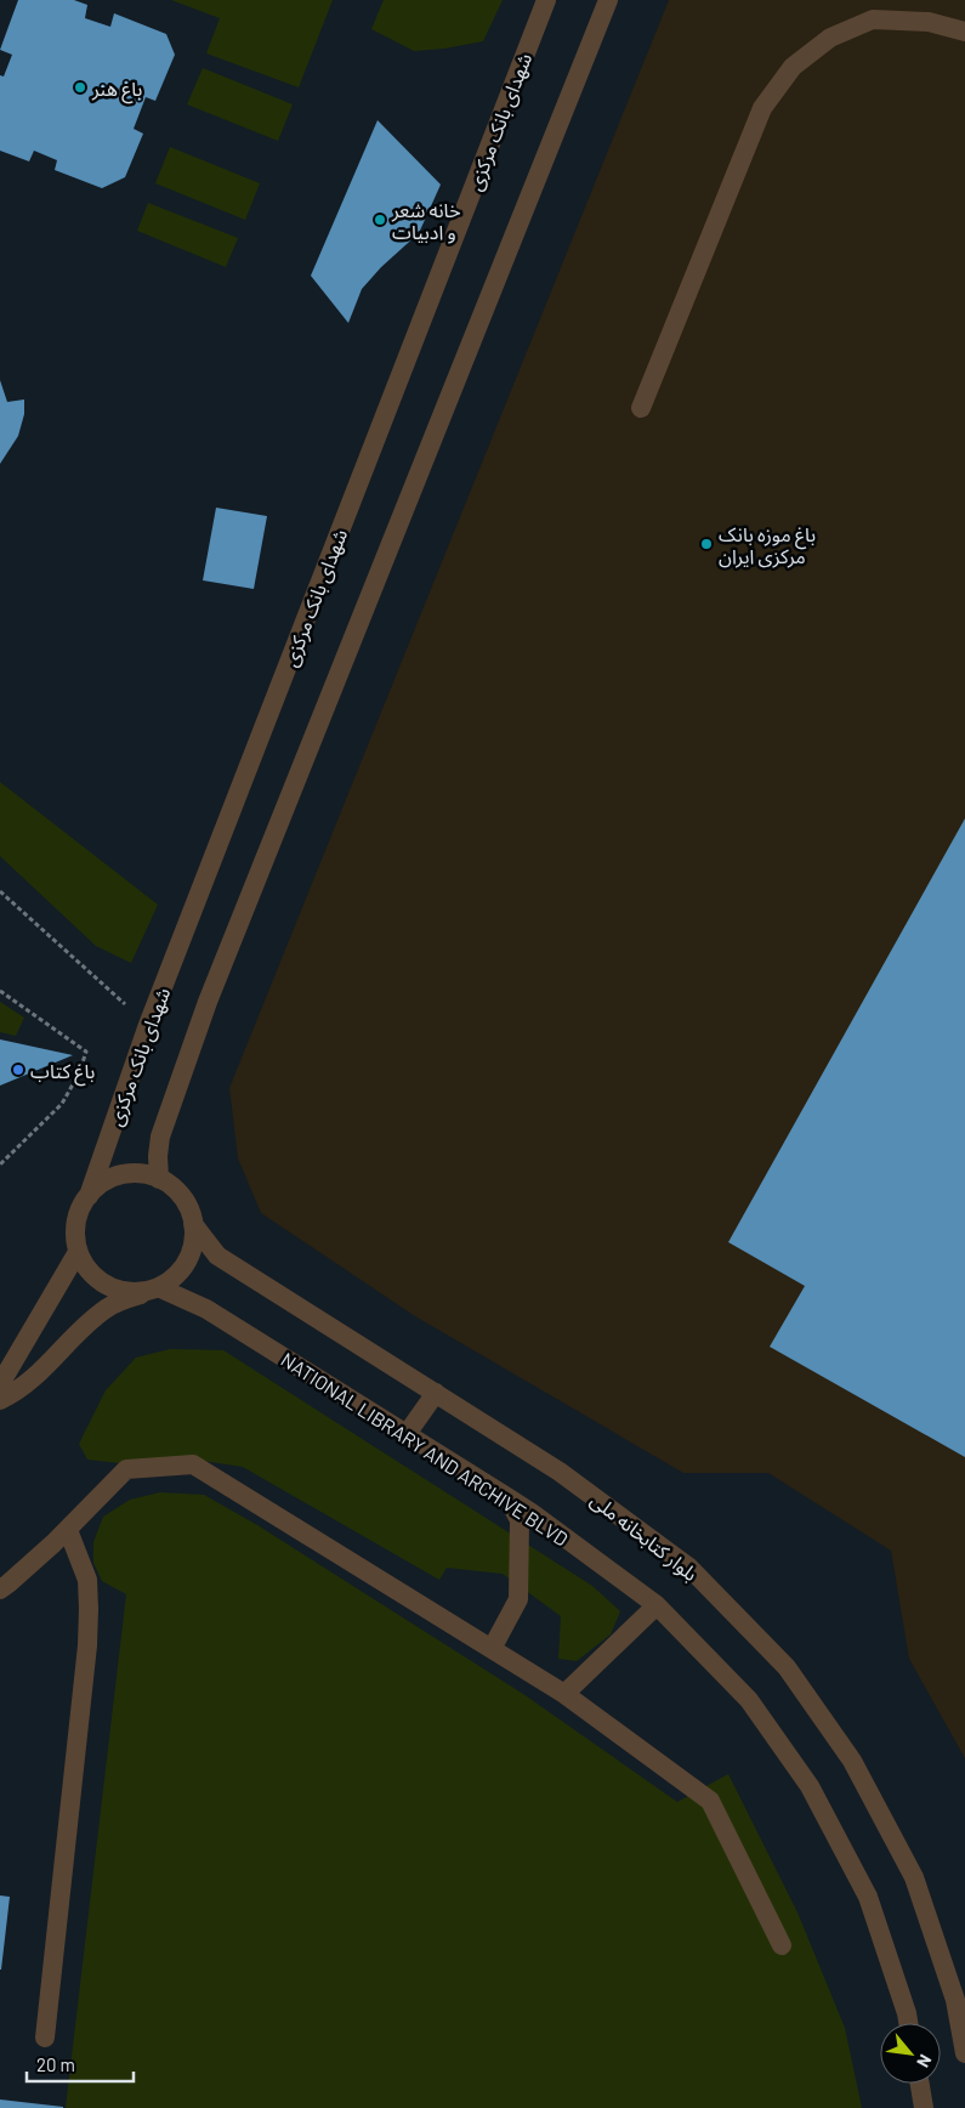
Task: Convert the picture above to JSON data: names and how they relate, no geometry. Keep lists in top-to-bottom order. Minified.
{"streets":{"lane":["شهدای بانک مرکزی","NATIONAL LIBRARY AND ARCHIVE BLVD","بلوار کتابخانه ملی"]},"crossings":[["شهدای بانک مرکزی","NATIONAL LIBRARY AND ARCHIVE BLVD"],["شهدای بانک مرکزی","بلوار کتابخانه ملی"],["NATIONAL LIBRARY AND ARCHIVE BLVD","بلوار کتابخانه ملی"]],"places":["باغ هنر","خانه شعر و ادبیات","باغ موزه بانک مرکزی ایران","باغ کتاب"],"scale_bar":"20 m","north":"bottom right"}
